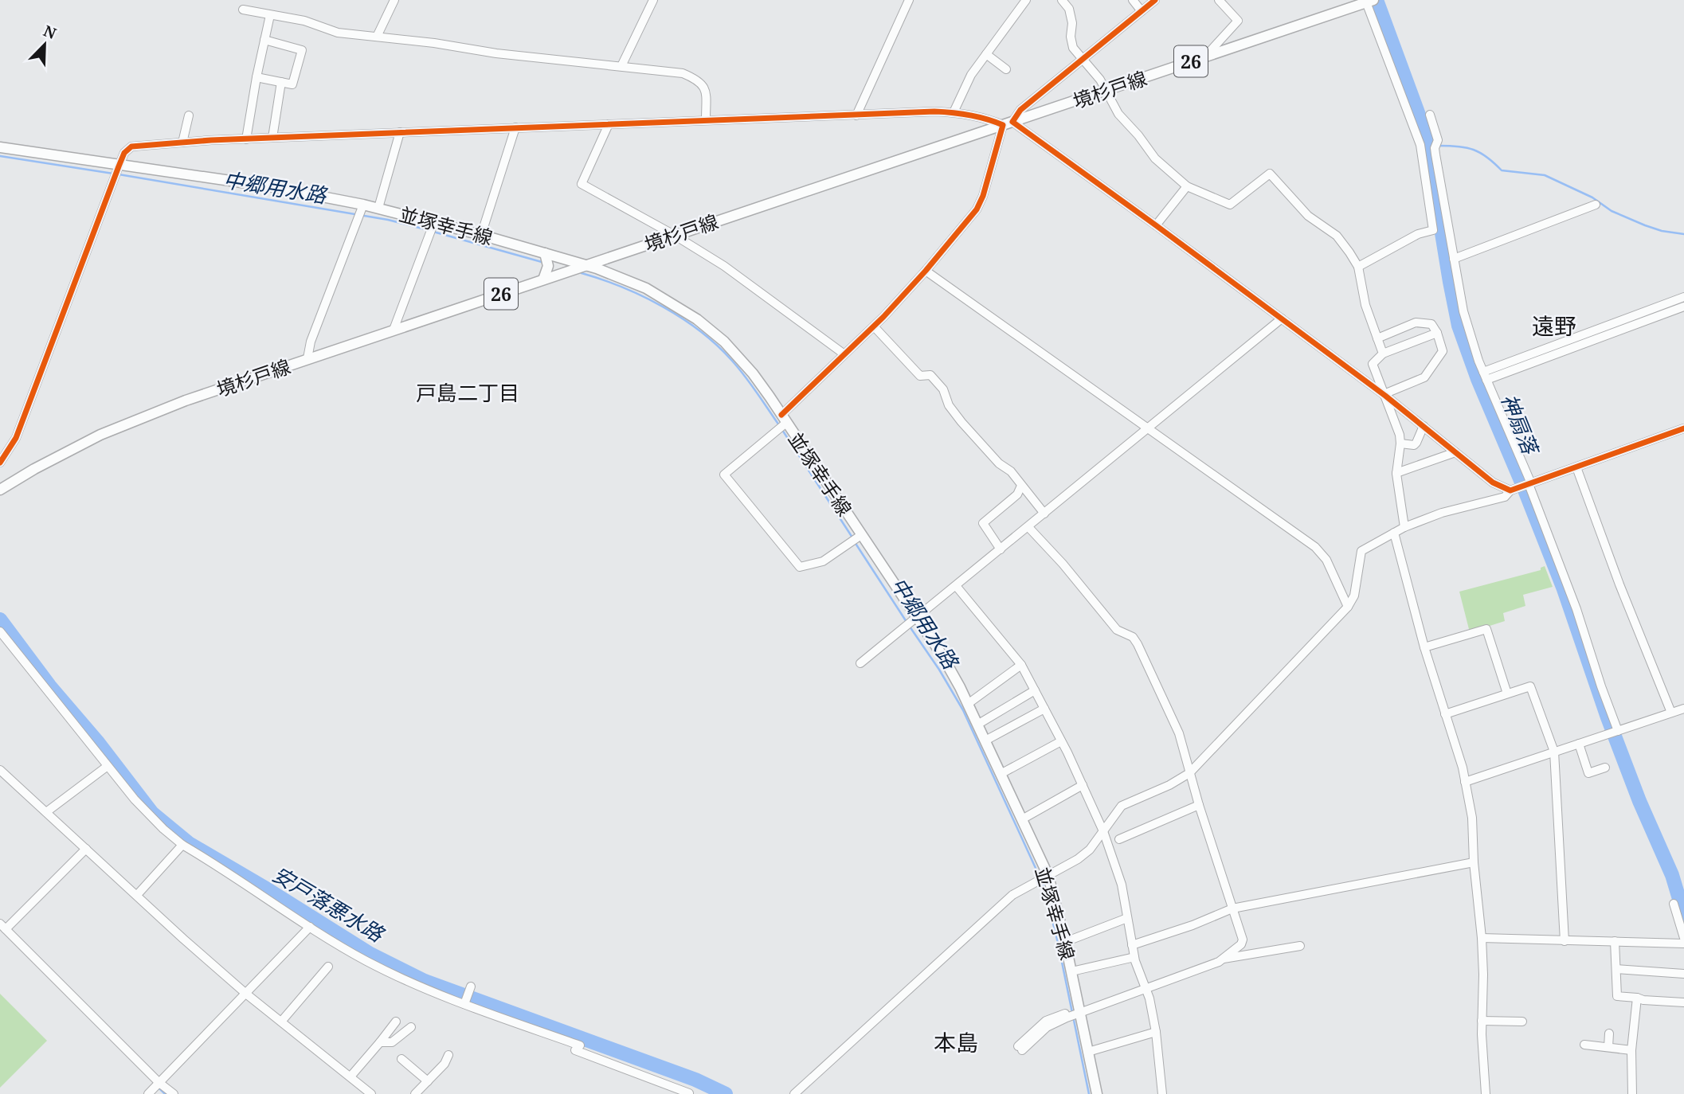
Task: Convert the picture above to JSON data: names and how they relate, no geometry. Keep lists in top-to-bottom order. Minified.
{"streets":{"main road":["26","境杉戸線","並塚幸手線"]},"crossings":[["境杉戸線","並塚幸手線"]],"districts":["遠野","戸島二丁目","本島"],"water":["中郷用水路","神扇落","安戸落悪水路"],"north":"top right"}
